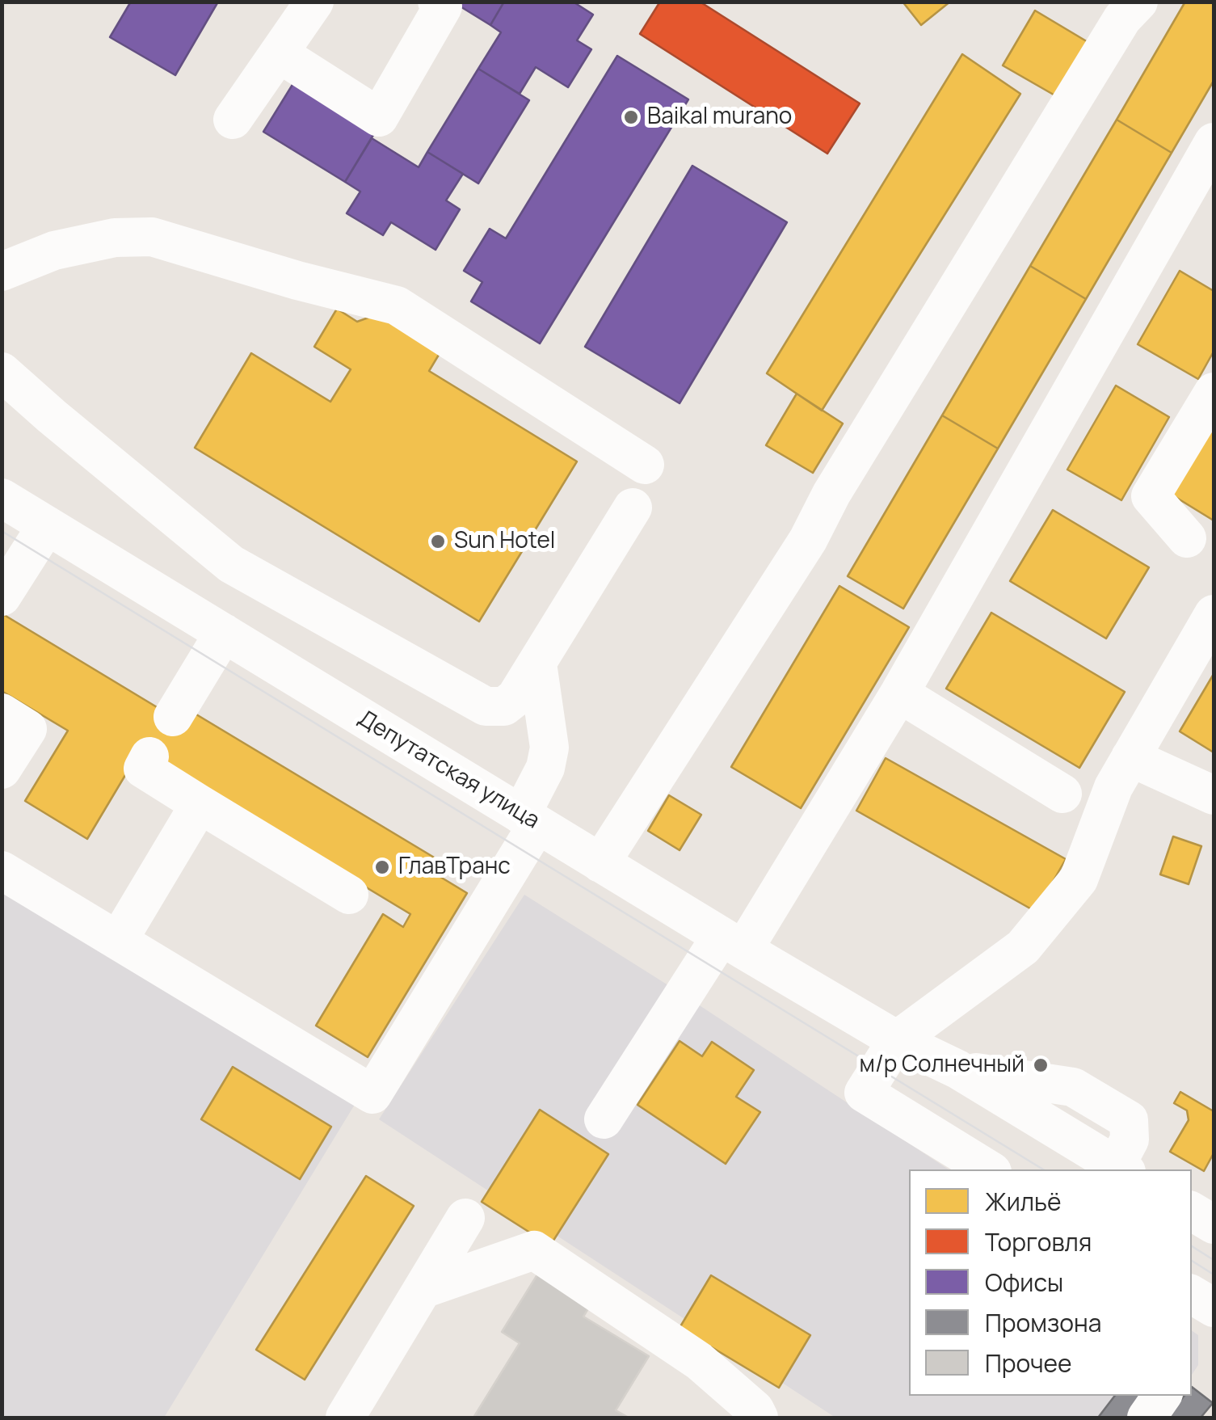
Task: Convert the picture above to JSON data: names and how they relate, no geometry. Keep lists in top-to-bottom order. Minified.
{"streets":{"street":["Депутатская улица"]},"places":["Baikal murano","Sun Hotel","ГлавТранс","м/р Солнечный"],"legend":["Жильё","Торговля","Офисы","Промзона","Прочее"]}
